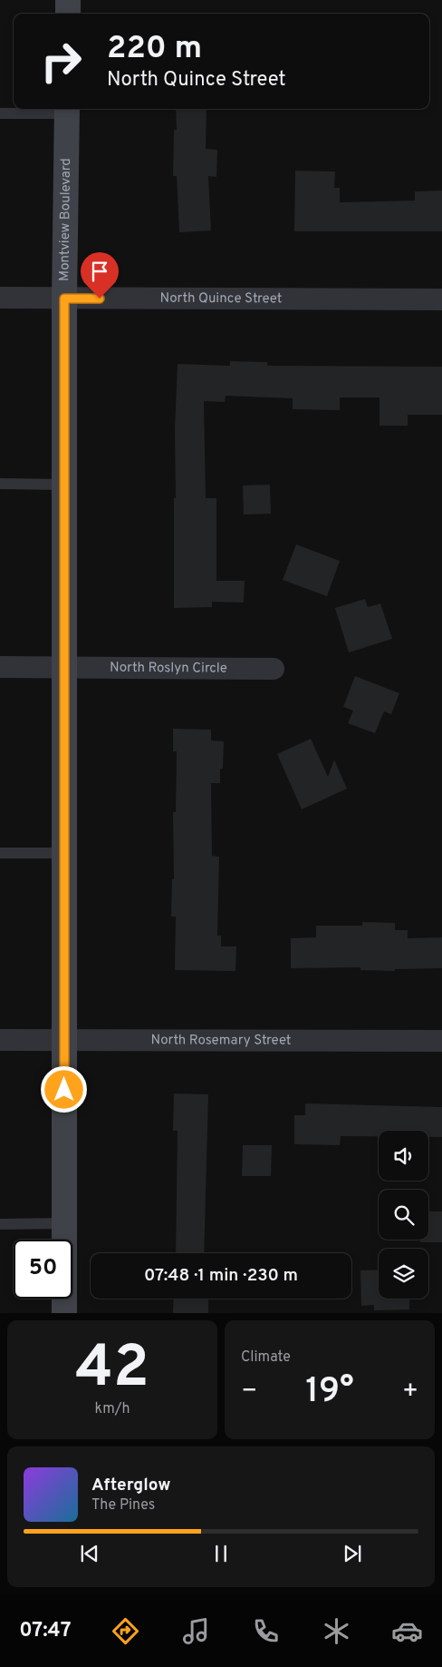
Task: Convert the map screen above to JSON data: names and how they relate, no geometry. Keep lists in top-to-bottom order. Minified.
{"streets":{"main road":["Montview Boulevard"],"street":["North Quince Street","North Roslyn Circle","North Rosemary Street"]},"crossings":[["Montview Boulevard","North Quince Street"],["Montview Boulevard","North Roslyn Circle"],["Montview Boulevard","North Rosemary Street"]],"page":{"turn":["220 m","North Quince Street"],"limit":"50","trip":"07:48 · 1 min · 230 m","tile":[["42","km/h"],"Climate"],"heat":["−","19°","+"],"song":["Afterglow","The Pines"],"tabs":"07:47"}}
